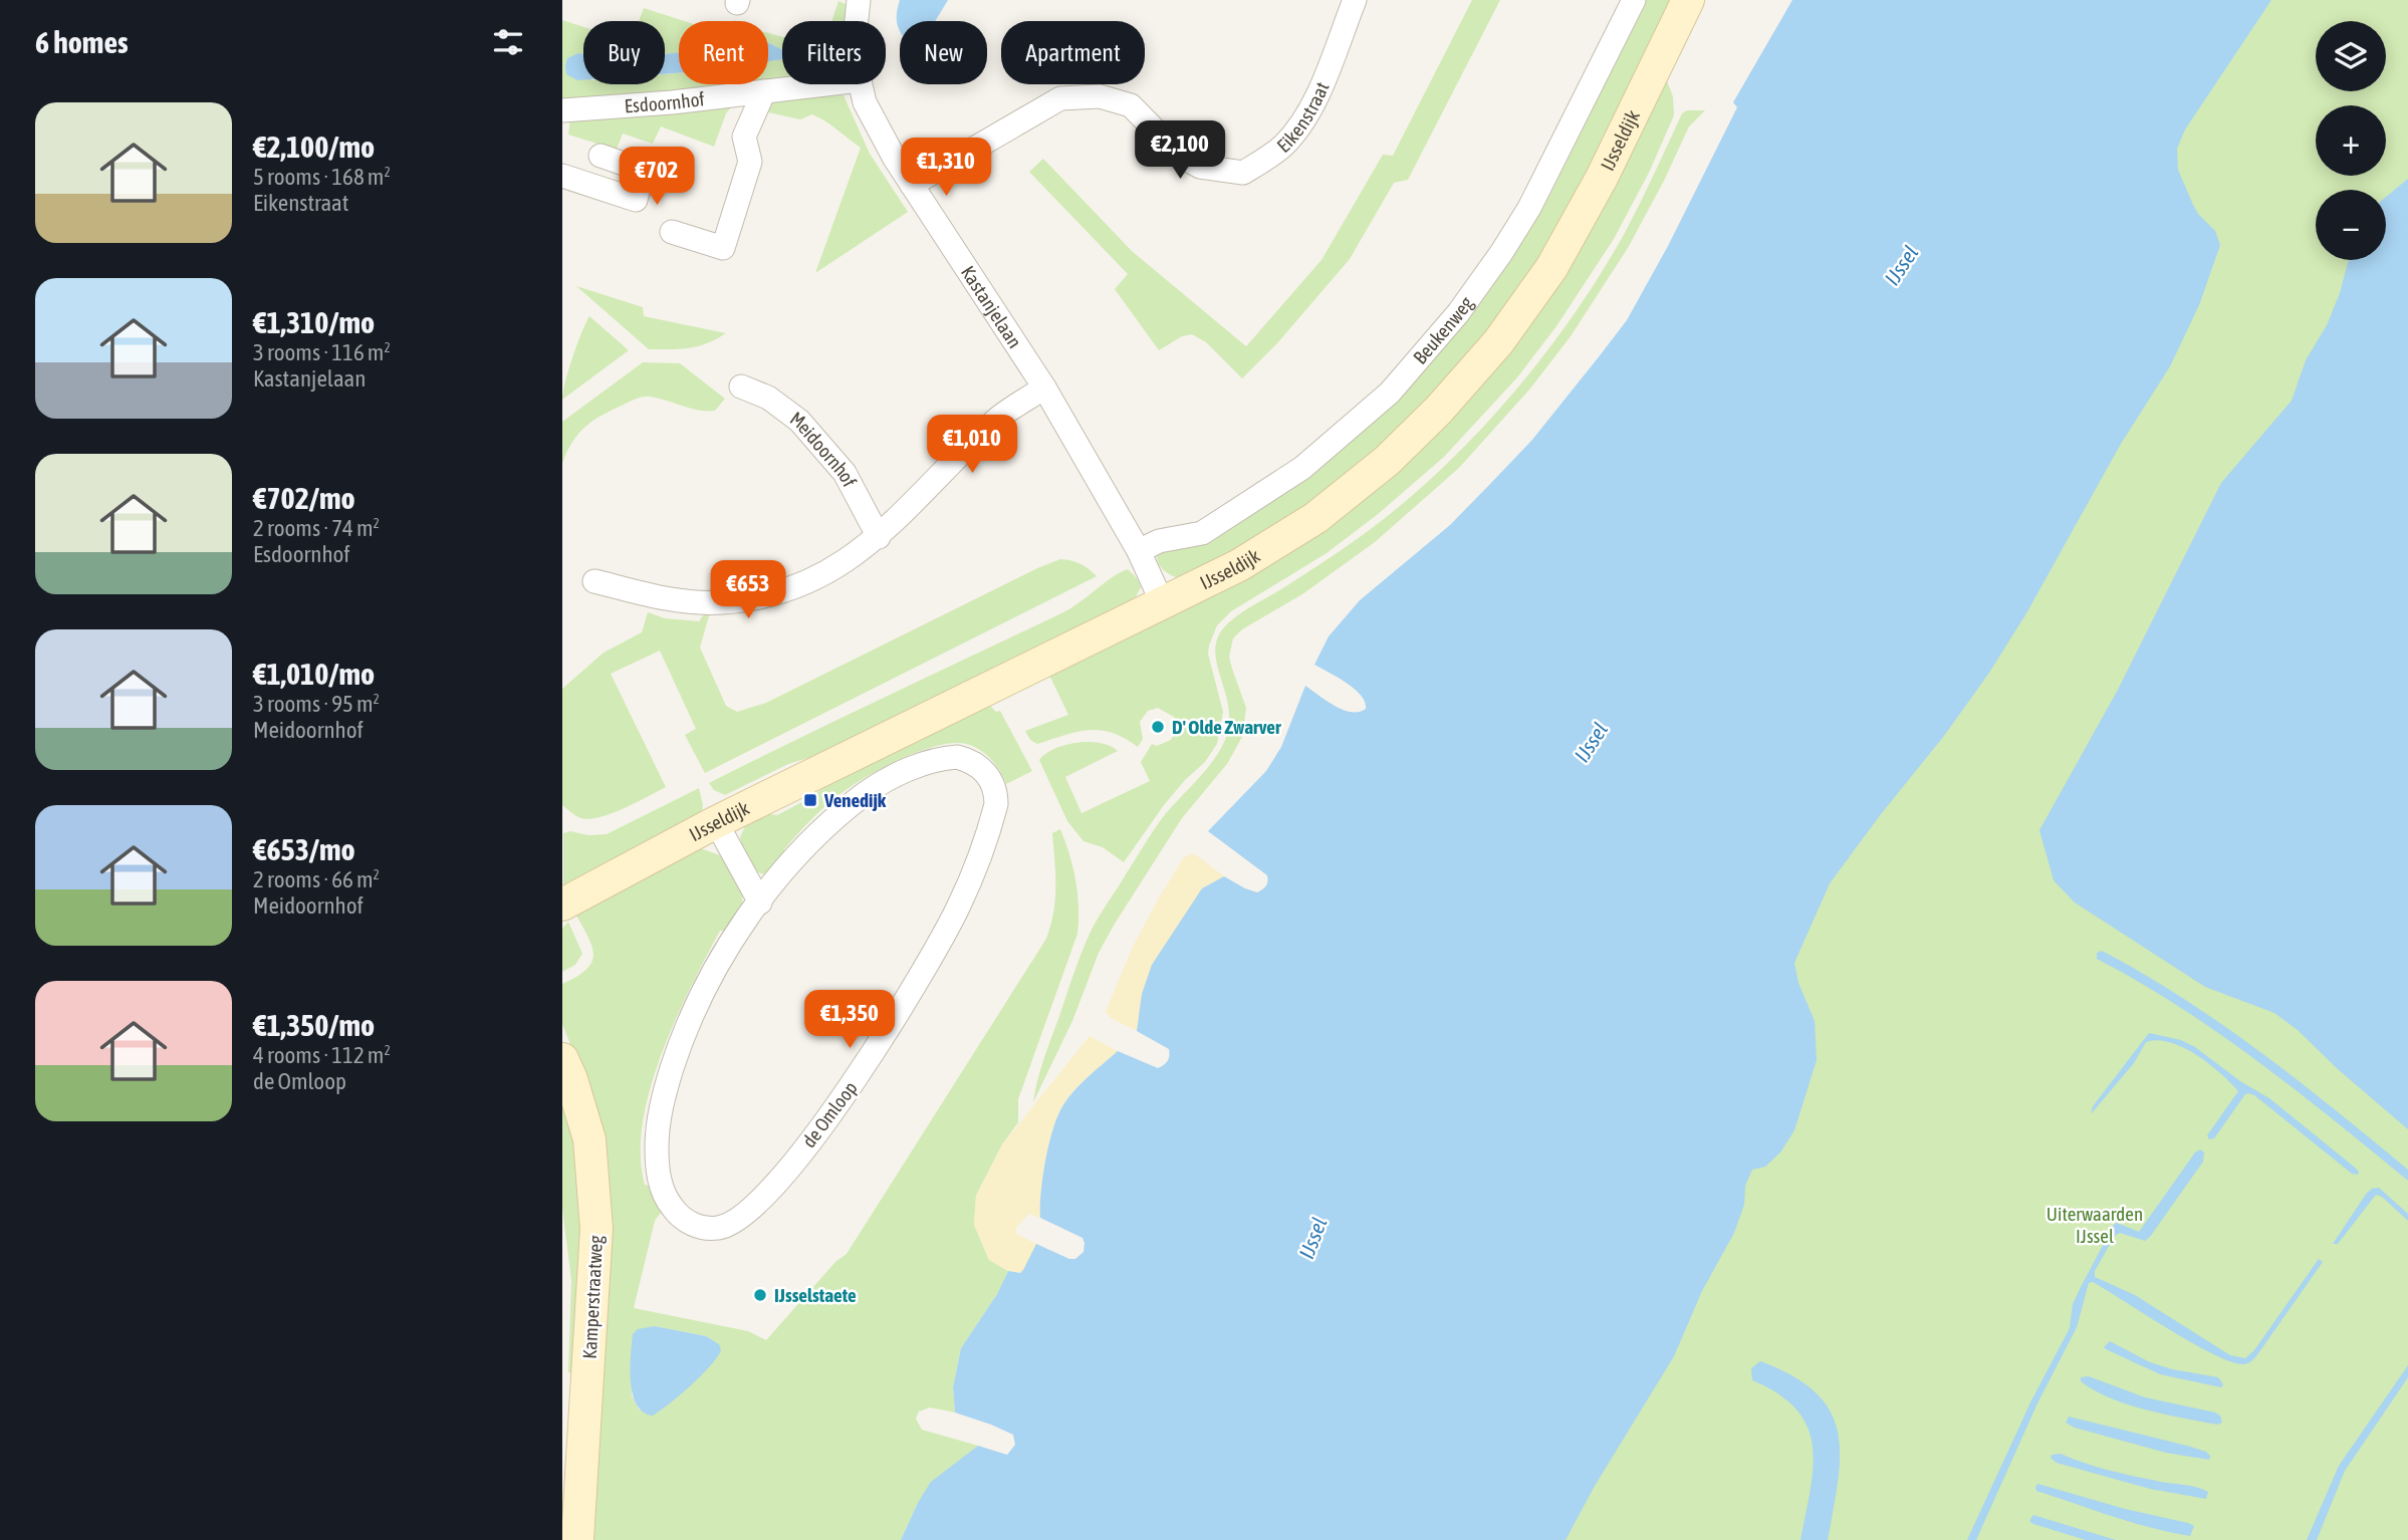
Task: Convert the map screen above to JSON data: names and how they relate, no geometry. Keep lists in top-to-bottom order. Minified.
{"streets":{"street":["Esdoornhof","Eikenstraat","IJsseldijk","Kastanjelaan","Beukenweg","Meidoornhof","de Omloop","Kamperstraatweg"]},"crossings":[["Eikenstraat","Kastanjelaan"],["IJsseldijk","Kastanjelaan"],["Kastanjelaan","Beukenweg"]],"water":["IJssel"],"parks":["Uiterwaarden IJssel"],"places":{"other":["D' Olde Zwarver","IJsselstaete"],"transit":["Venedijk"]},"page":{"heading":"6 homes","map_buttons":["+","−"],"chip":["Buy","Rent","Filters","New","Apartment"],"list":[{"name":"€2,100/mo","note":"5 rooms · 168 m² · Eikenstraat"},{"name":"€1,310/mo","note":"3 rooms · 116 m² · Kastanjelaan"},{"name":"€702/mo","note":"2 rooms · 74 m² · Esdoornhof"},{"name":"€1,010/mo","note":"3 rooms · 95 m² · Meidoornhof"},{"name":"€653/mo","note":"2 rooms · 66 m² · Meidoornhof"},{"name":"€1,350/mo","note":"4 rooms · 112 m² · de Omloop"}],"price":["€2,100","€1,310","€702","€1,010","€653","€1,350"]}}
